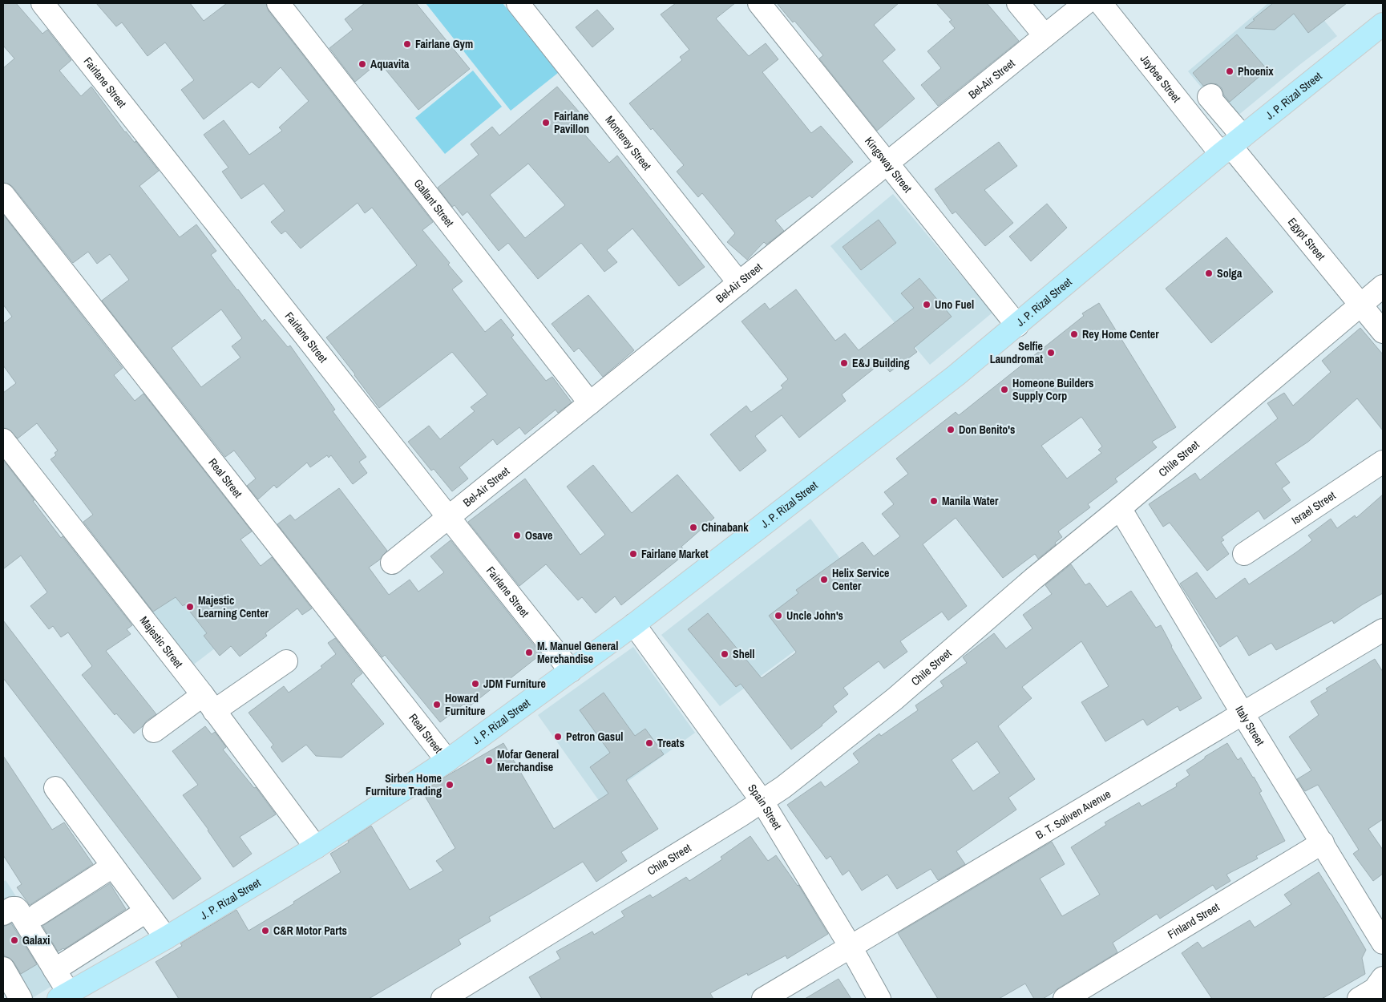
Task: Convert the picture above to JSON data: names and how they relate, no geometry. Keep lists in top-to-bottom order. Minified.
{"streets":{"main road":["J. P. Rizal Street"],"street":["Jaybee Street","Bel-Air Street","Fairlane Street","Monterey Street","Kingsway Street","Gallant Street","Egypt Street","Chile Street","Real Street","Israel Street","Majestic Street","Italy Street","Spain Street","B. T. Soliven Avenue","Finland Street"]},"crossings":[["Jaybee Street","J. P. Rizal Street"],["Jaybee Street","Egypt Street"],["Bel-Air Street","Fairlane Street"],["Bel-Air Street","Monterey Street"],["Bel-Air Street","Kingsway Street"],["Bel-Air Street","Gallant Street"],["Fairlane Street","J. P. Rizal Street"],["J. P. Rizal Street","Kingsway Street"],["J. P. Rizal Street","Egypt Street"],["J. P. Rizal Street","Real Street"],["J. P. Rizal Street","Majestic Street"],["J. P. Rizal Street","Spain Street"],["Egypt Street","Chile Street"],["Chile Street","Italy Street"],["Chile Street","Spain Street"],["Italy Street","B. T. Soliven Avenue"],["Italy Street","Finland Street"],["Spain Street","B. T. Soliven Avenue"]],"places":["Fairlane Gym","Aquavita","Phoenix","Fairlane Pavillon","Solga","Uno Fuel","Rey Home Center","Selfie Laundromat","E&J Building","Homeone Builders Supply Corp","Don Benito's","Manila Water","Chinabank","Osave","Fairlane Market","Helix Service Center","Majestic Learning Center","Uncle John's","M. Manuel General Merchandise","Shell","JDM Furniture","Howard Furniture","Petron Gasul","Treats","Mofar General Merchandise","Sirben Home Furniture Trading","C&R Motor Parts","Galaxi"]}
